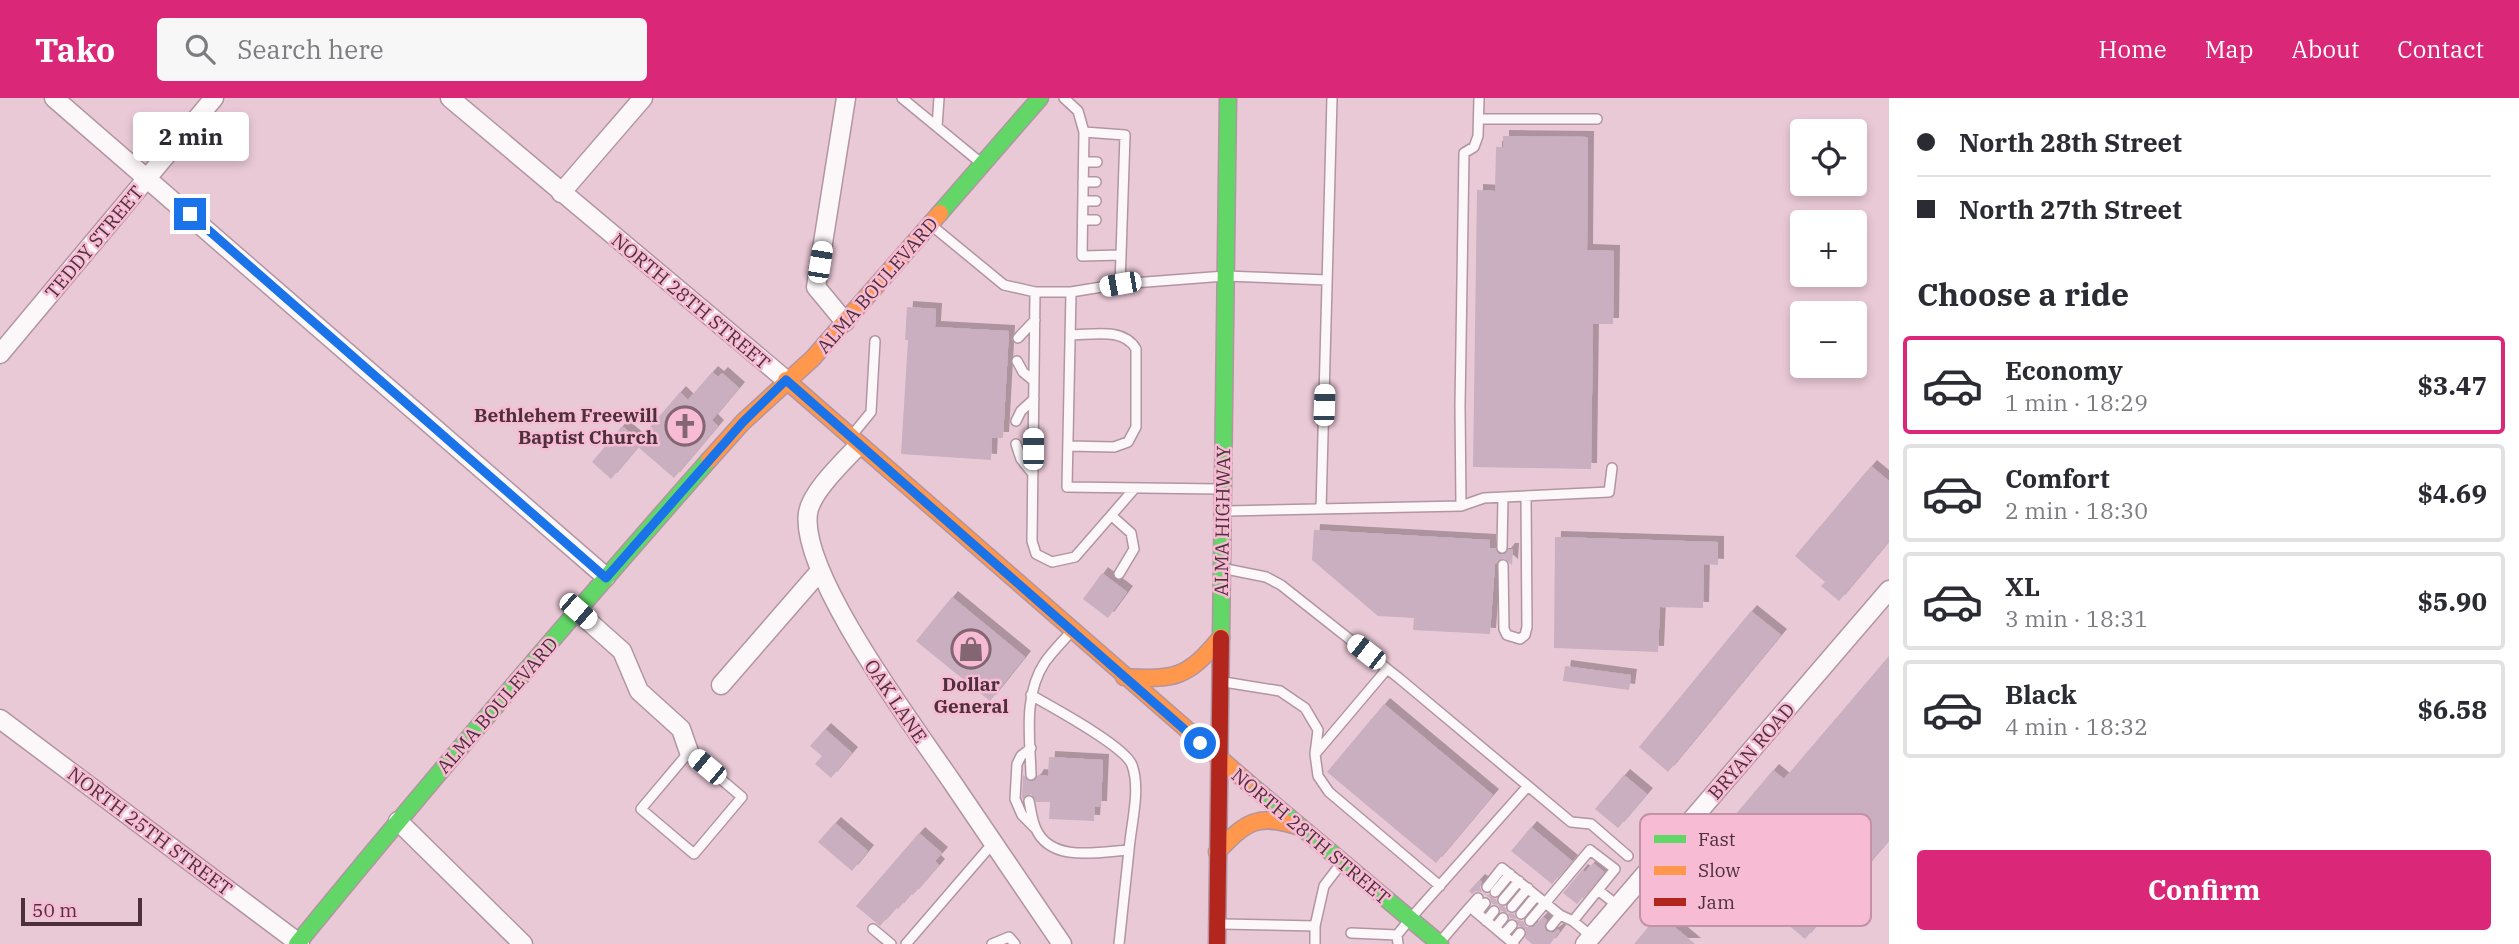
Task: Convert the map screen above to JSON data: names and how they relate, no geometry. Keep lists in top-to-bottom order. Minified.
{"streets":{"street":["TEDDY STREET","ALMA BOULEVARD","NORTH 28TH STREET","ALMA HIGHWAY","OAK LANE","BRYAN ROAD","NORTH 25TH STREET"]},"crossings":[["ALMA BOULEVARD","NORTH 28TH STREET"],["ALMA BOULEVARD","NORTH 25TH STREET"],["NORTH 28TH STREET","ALMA HIGHWAY"],["NORTH 28TH STREET","OAK LANE"]],"places":{"church":["Bethlehem Freewill Baptist Church"],"shop":["Dollar General"]},"legend":["Fast","Slow","Jam"],"scale_bar":"50 m","page":{"header":"Tako","search":"Search here","nav":["Home","Map","About","Contact"],"banner":["North 28th Street","North 27th Street"],"bubble":"2 min","map_buttons":["+","−"],"heading":"Choose a ride","list":[{"name":"Economy","note":"1 min · 18:29","value":"$3.47"},{"name":"Comfort","note":"2 min · 18:30","value":"$4.69"},{"name":"XL","note":"3 min · 18:31","value":"$5.90"},{"name":"Black","note":"4 min · 18:32","value":"$6.58"}],"buttons":"Confirm","scale":"50 m"}}
